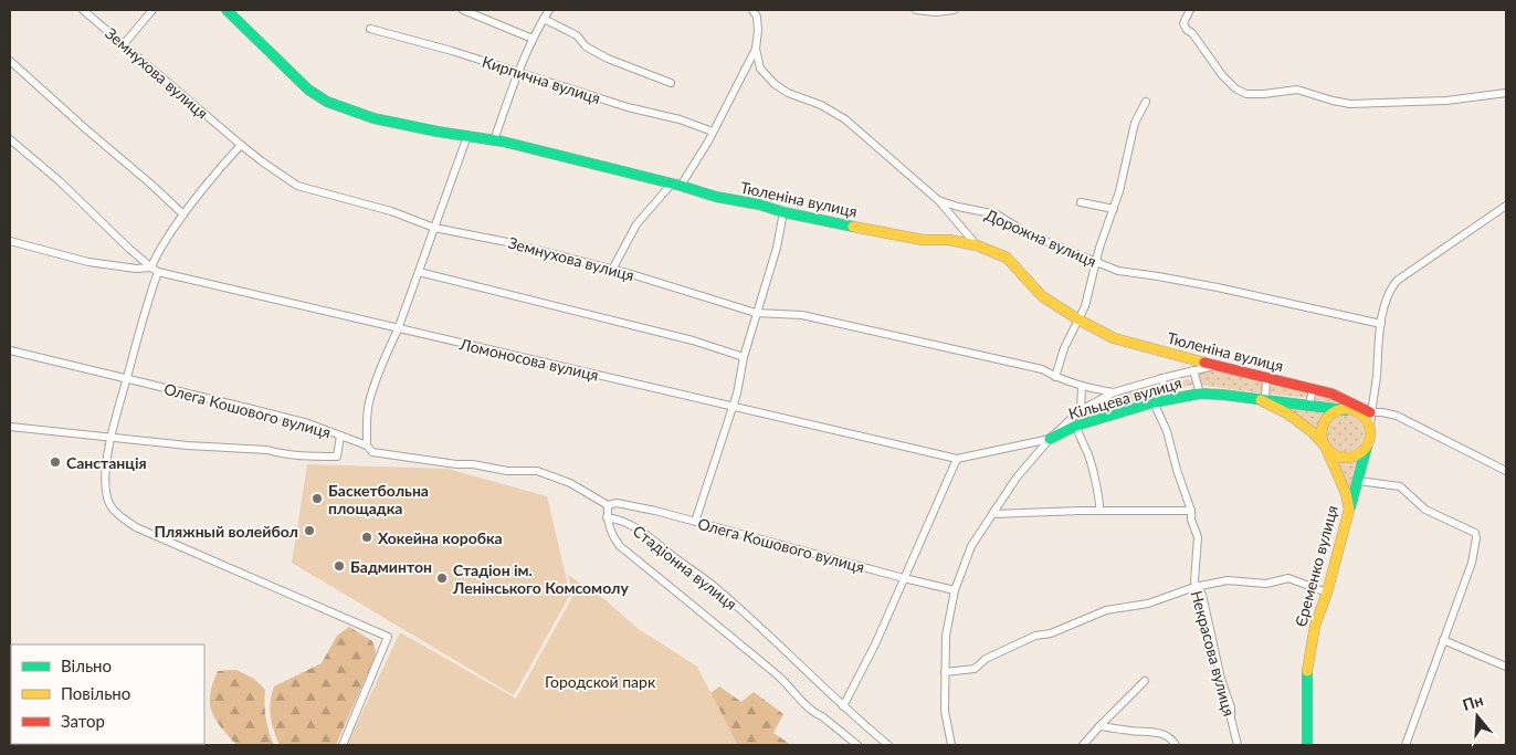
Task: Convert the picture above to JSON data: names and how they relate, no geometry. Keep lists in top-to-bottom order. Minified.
{"streets":{"main road":["Тюленіна вулиця","Кільцева вулиця","Єременко вулиця"],"street":["Земнухова вулиця","Кирпична вулиця","Дорожна вулиця","Ломоносова вулиця","Олега Кошового вулиця","Стадіонна вулиця","Некрасова вулиця"]},"crossings":[["Ломоносова вулиця","Кільцева вулиця"],["Кільцева вулиця","Олега Кошового вулиця"],["Кільцева вулиця","Єременко вулиця"],["Кільцева вулиця","Некрасова вулиця"]],"parks":["Городской парк"],"places":["Санстанція","Баскетбольна площадка","Пляжный волейбол","Хокейна коробка","Бадминтон","Стадіон ім. Ленінського Комсомолу"],"legend":["Вільно","Повільно","Затор"],"north":"top"}
